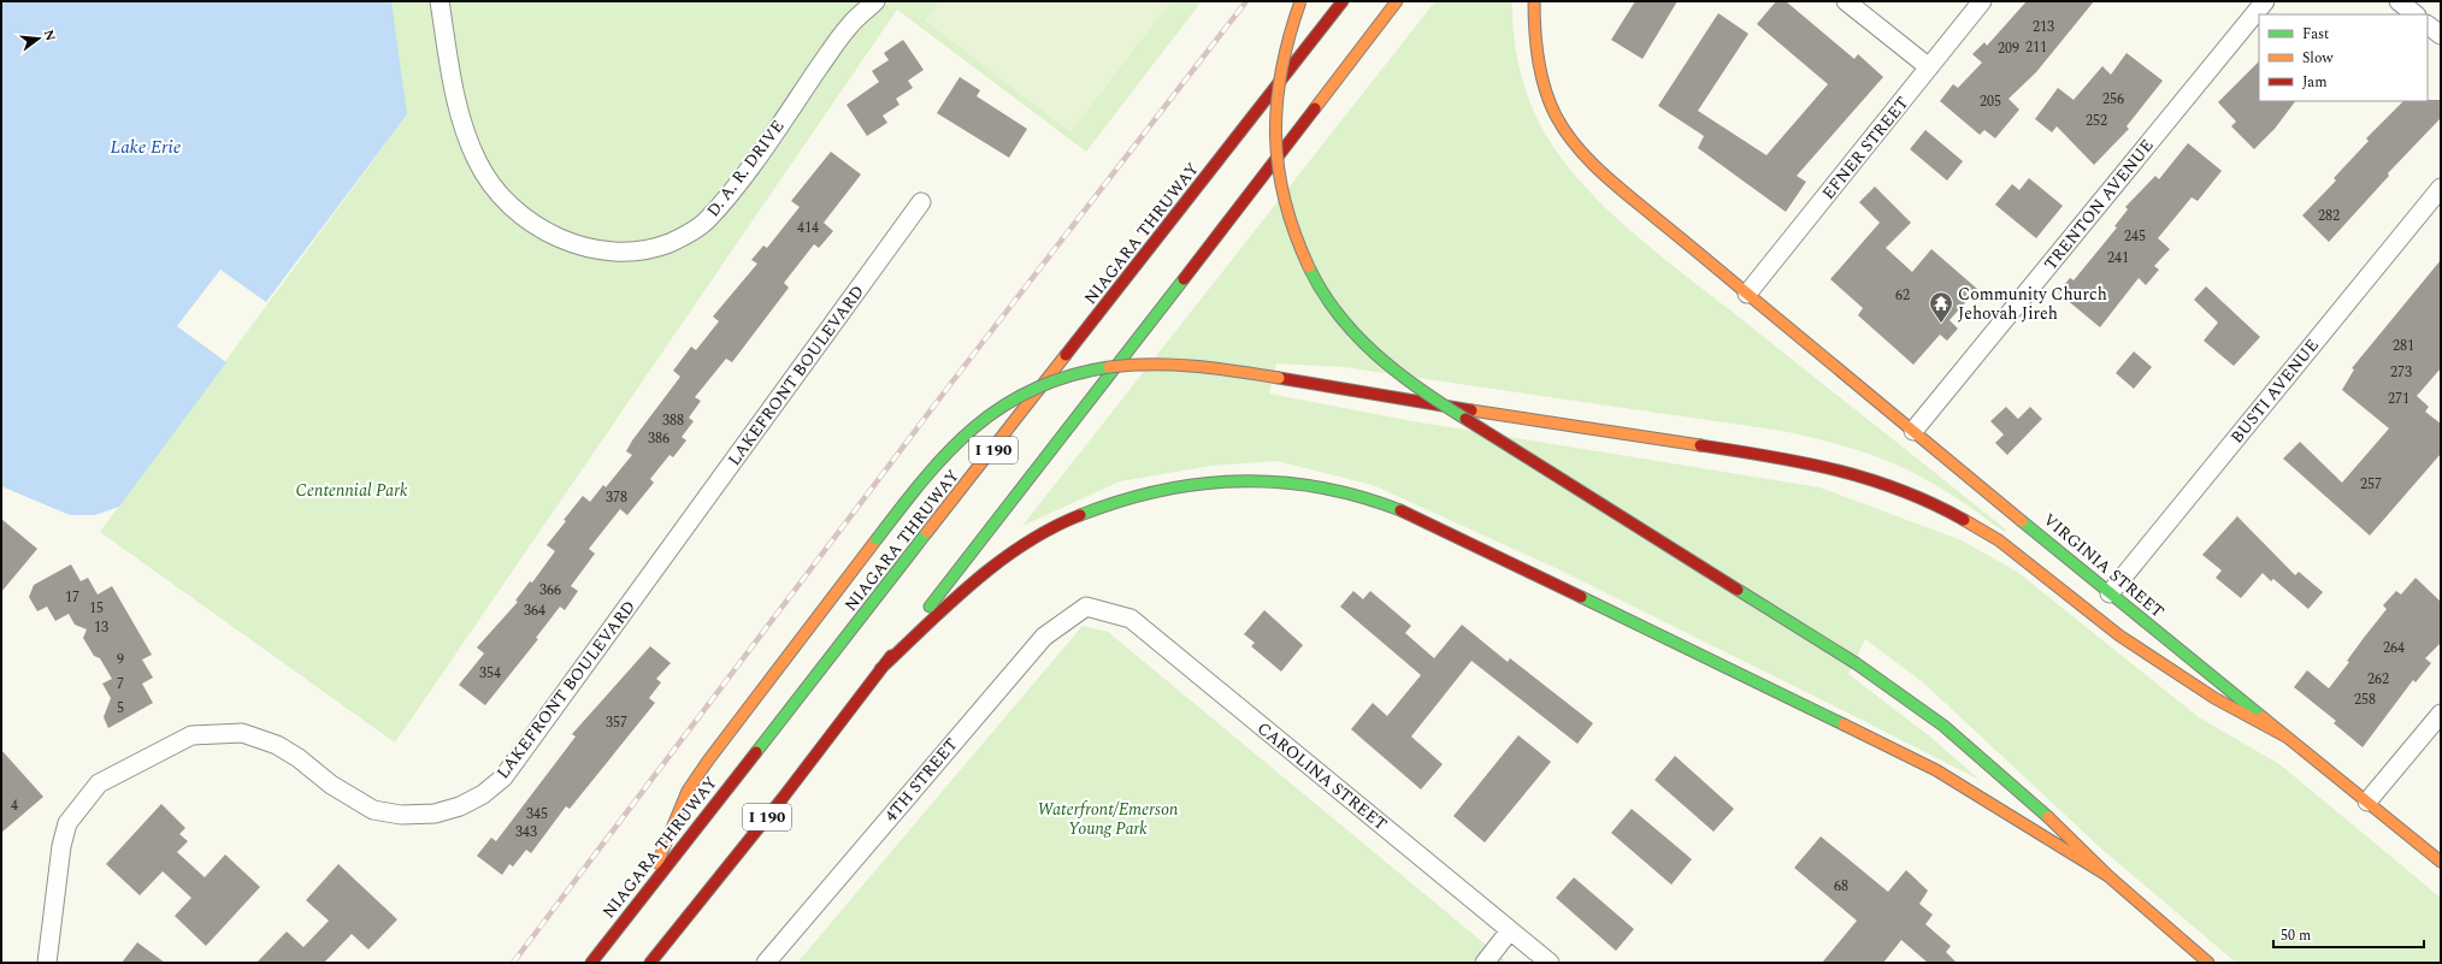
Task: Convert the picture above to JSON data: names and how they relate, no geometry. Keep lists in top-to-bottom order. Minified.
{"streets":{"main road":["NIAGARA THRUWAY","I 190","VIRGINIA STREET"],"street":["EFNER STREET","D. A. R. DRIVE","TRENTON AVENUE","LAKEFRONT BOULEVARD","BUSTI AVENUE","CAROLINA STREET","4TH STREET"]},"crossings":[["EFNER STREET","VIRGINIA STREET"],["TRENTON AVENUE","VIRGINIA STREET"],["BUSTI AVENUE","VIRGINIA STREET"],["CAROLINA STREET","4TH STREET"]],"water":["Lake Erie"],"parks":["Centennial Park","Waterfront/Emerson Young Park"],"places":{"temple":["Community Church Jehovah Jireh"]},"house_numbers":["213","211","209","256","205","252","282","414","245","241","62","281","273","271","388","386","257","378","366","17","15","364","13","264","9","354","262","7","258","5","357","4","345","343","68"],"legend":["Fast","Slow","Jam"],"scale_bar":"50 m","north":"right"}
